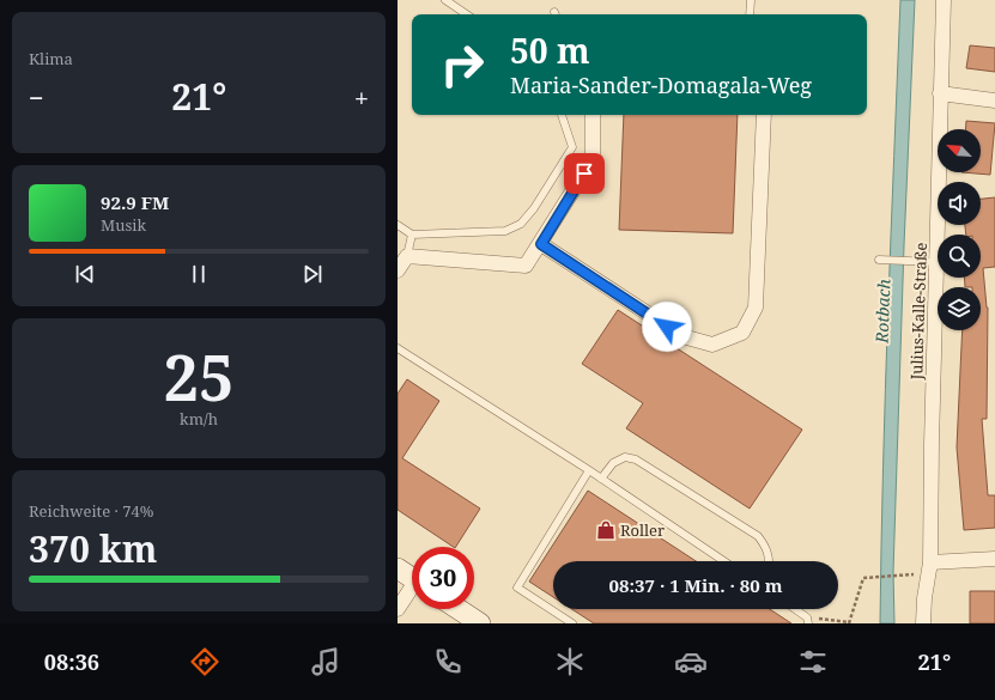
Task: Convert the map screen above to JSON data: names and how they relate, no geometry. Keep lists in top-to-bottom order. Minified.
{"streets":{"street":["Julius-Kalle-Straße"]},"water":["Rotbach"],"places":{"shop":["Roller"]},"north":"top left","page":{"tile":["Klima",["25","km/h"],["Reichweite · 74%","370 km"]],"turn":["50 m","Maria-Sander-Domagala-Weg"],"heat":["−","21°","+"],"song":["92.9 FM","Musik"],"limit":"30","trip":"08:37 · 1 Min. · 80 m","tabs":["08:36","21°"]}}
